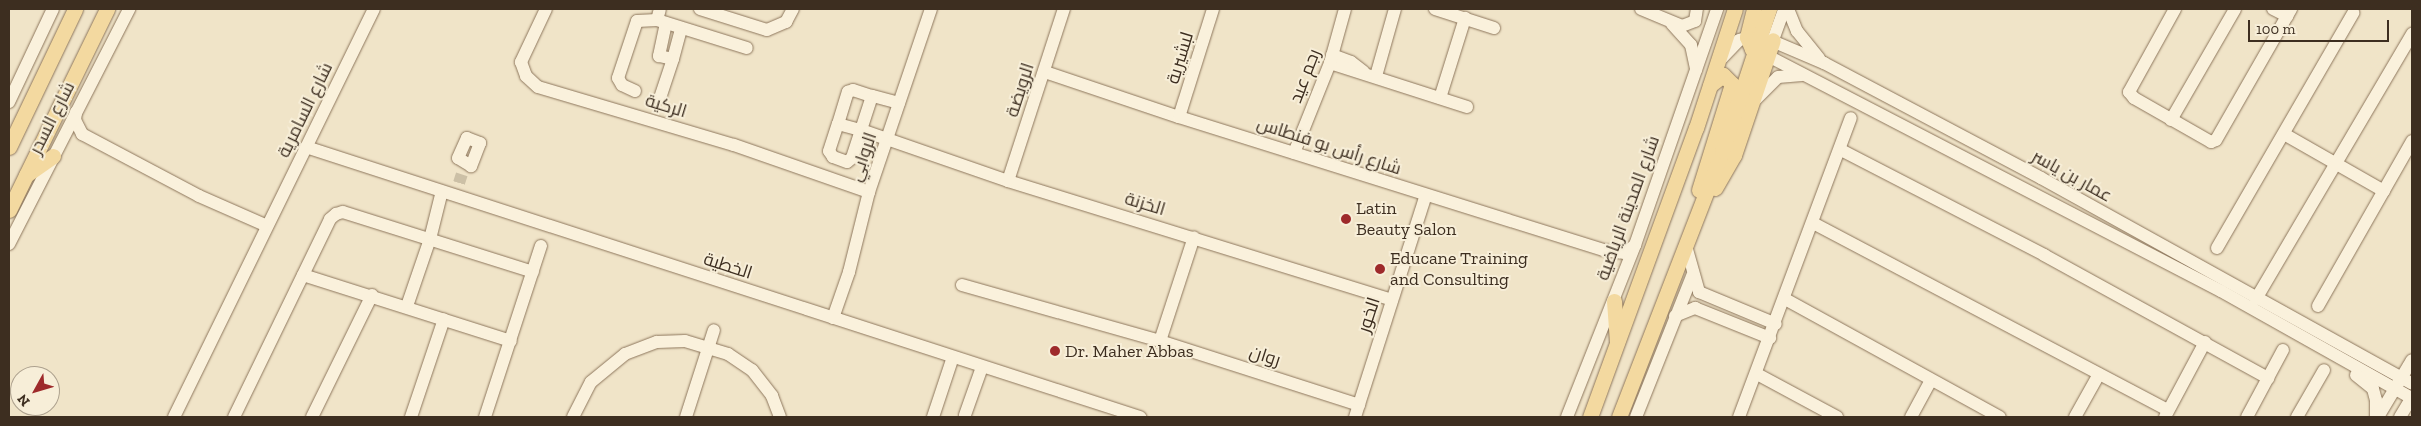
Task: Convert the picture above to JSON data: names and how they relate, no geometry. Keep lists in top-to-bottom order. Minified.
{"streets":{"main road":["شارع السدر","شارع المدينة الرياضية"],"street":["لبشيرية","رجم عيد","الرويضة","الركية","شارع السامرية","شارع رأس بو فنطاس","الروابي","عمار بن ياسر","الخزنة","الخطية","الخور","روان"]},"crossings":[["لبشيرية","شارع رأس بو فنطاس"],["رجم عيد","شارع رأس بو فنطاس"],["الرويضة","شارع رأس بو فنطاس"],["الرويضة","الخزنة"],["الركية","الروابي"],["شارع السامرية","الخطية"],["شارع رأس بو فنطاس","شارع المدينة الرياضية"],["شارع رأس بو فنطاس","الخور"],["الروابي","الخزنة"],["الروابي","الخطية"],["الخزنة","الخور"],["الخور","روان"]],"places":["Latin Beauty Salon","Educane Training and Consulting","Dr. Maher Abbas"],"scale_bar":"100 m","north":"bottom left"}
